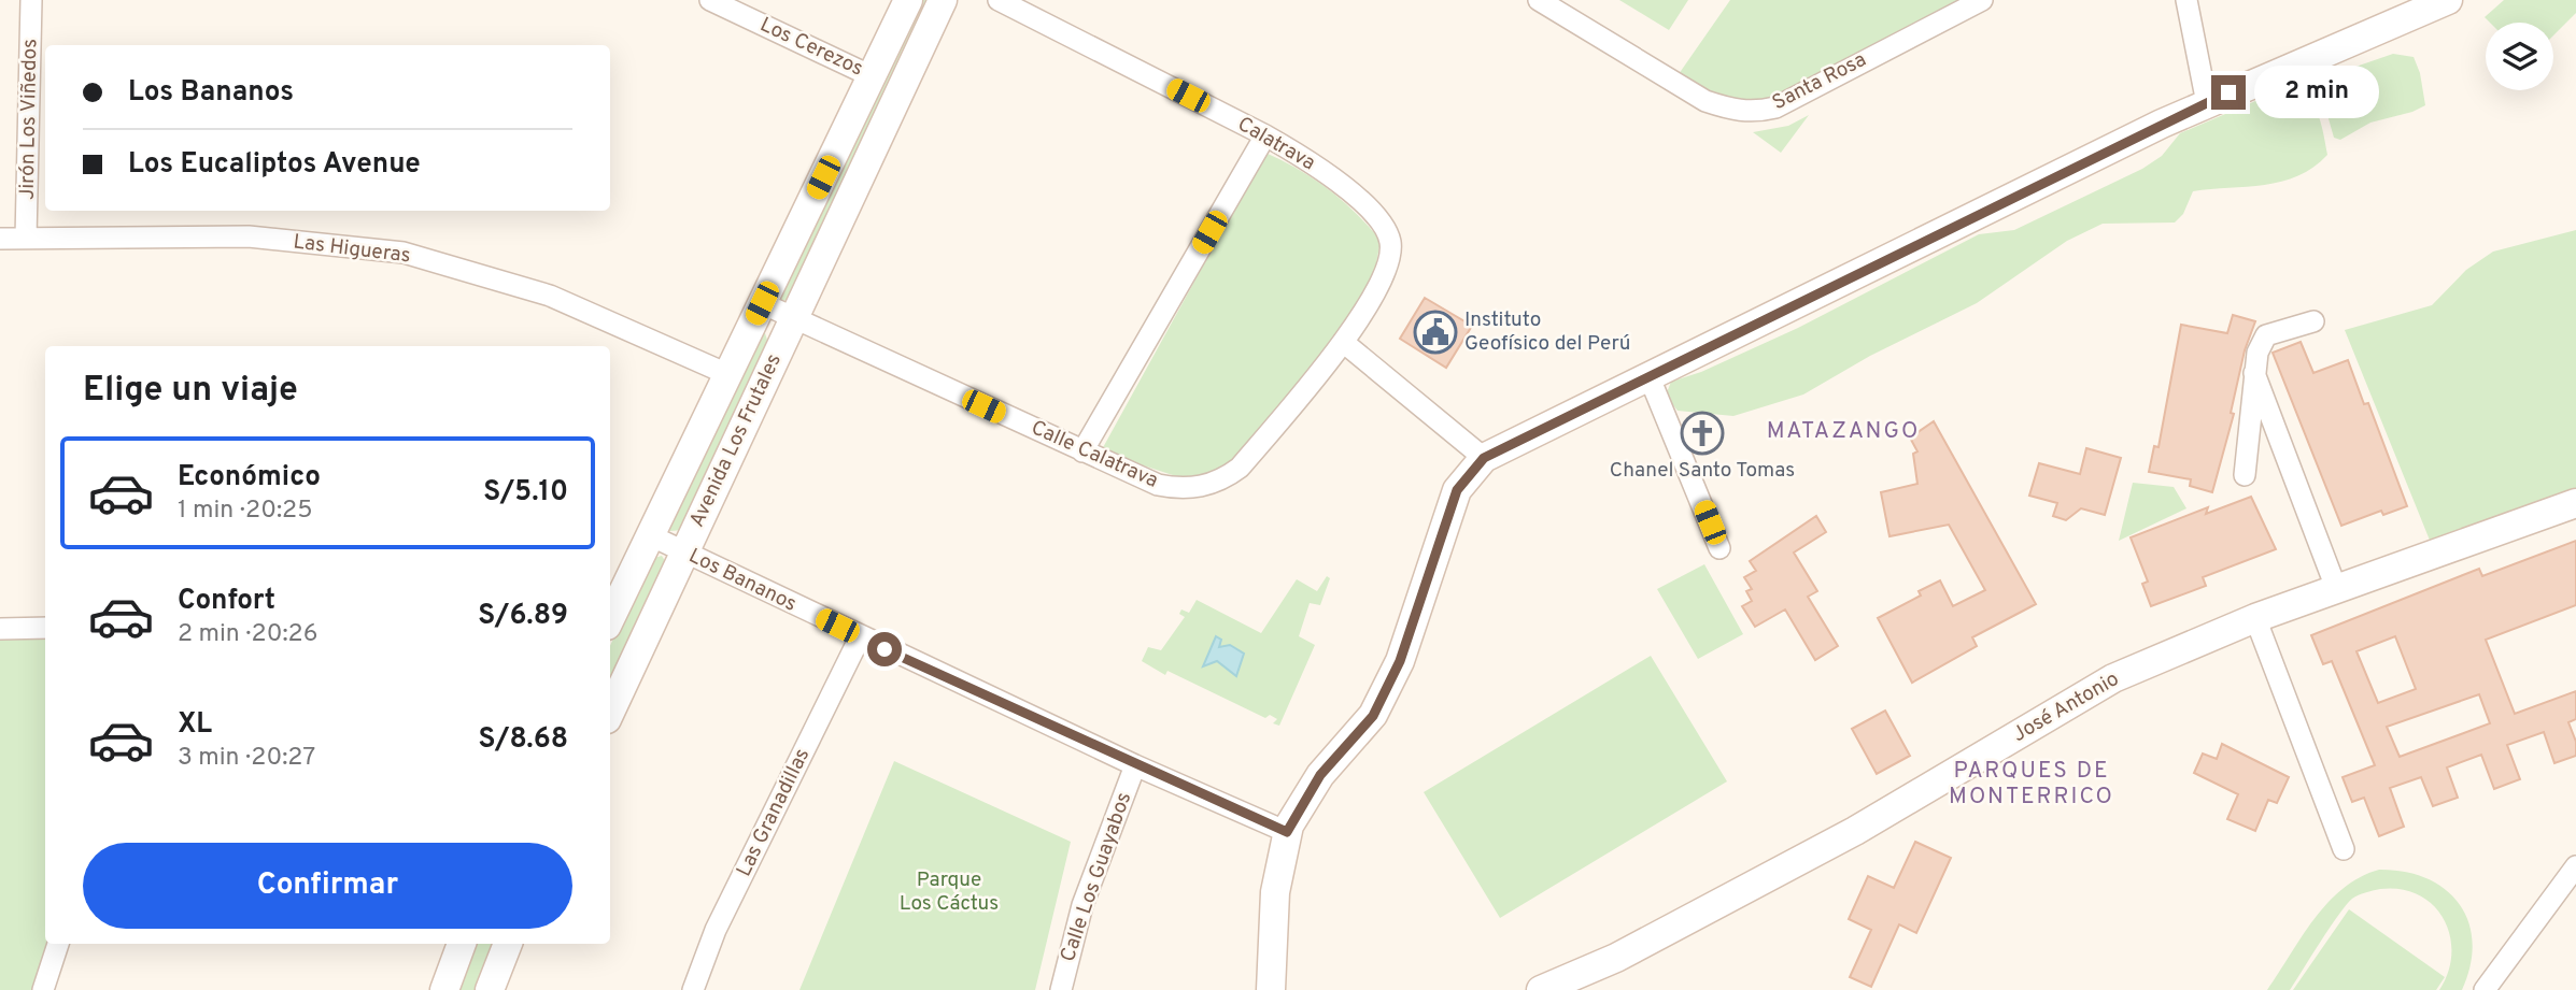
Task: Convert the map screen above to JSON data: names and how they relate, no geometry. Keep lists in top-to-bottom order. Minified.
{"streets":{"street":["Los Cerezos","Santa Rosa","Jirón Los Viñedos","Calatrava","Las Higueras","Avenida Los Frutales","Calle Calatrava","Los Bananos","José Antonio","Las Granadillas","Calle Los Guayabos"]},"crossings":[["Los Cerezos","Avenida Los Frutales"],["Jirón Los Viñedos","Las Higueras"],["Calatrava","Calle Calatrava"],["Las Higueras","Avenida Los Frutales"],["Avenida Los Frutales","Calle Calatrava"],["Avenida Los Frutales","Los Bananos"],["Los Bananos","Las Granadillas"],["Los Bananos","Calle Los Guayabos"]],"districts":["MATAZANGO","PARQUES DE MONTERRICO"],"parks":["Parque Los Cáctus"],"places":{"public building":["Instituto Geofísico del Perú"],"church":["Chanel Santo Tomas"]},"page":{"banner":["Los Bananos","Los Eucaliptos Avenue"],"bubble":"2 min","heading":"Elige un viaje","list":[{"name":"Económico","note":"1 min · 20:25","value":"S/5.10"},{"name":"Confort","note":"2 min · 20:26","value":"S/6.89"},{"name":"XL","note":"3 min · 20:27","value":"S/8.68"}],"buttons":"Confirmar"}}
